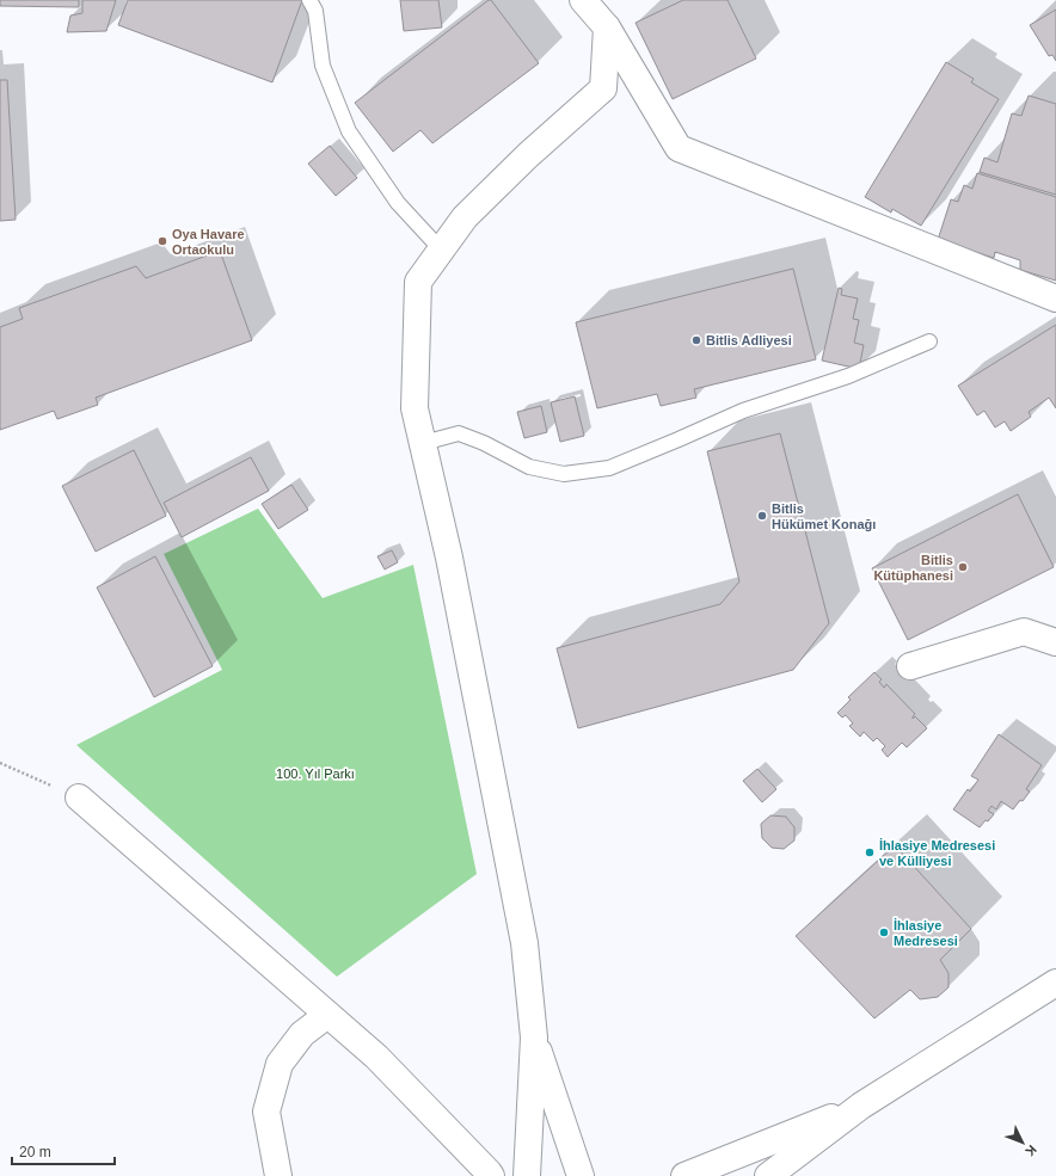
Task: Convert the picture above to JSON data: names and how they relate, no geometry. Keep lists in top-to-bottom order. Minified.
{"parks":["100. Yıl Parkı"],"places":["Oya Havare Ortaokulu","Bitlis Adliyesi","Bitlis Hükümet Konağı","Bitlis Kütüphanesi","İhlasiye Medresesi ve Külliyesi","İhlasiye Medresesi"],"scale_bar":"20 m","north":"bottom right"}
